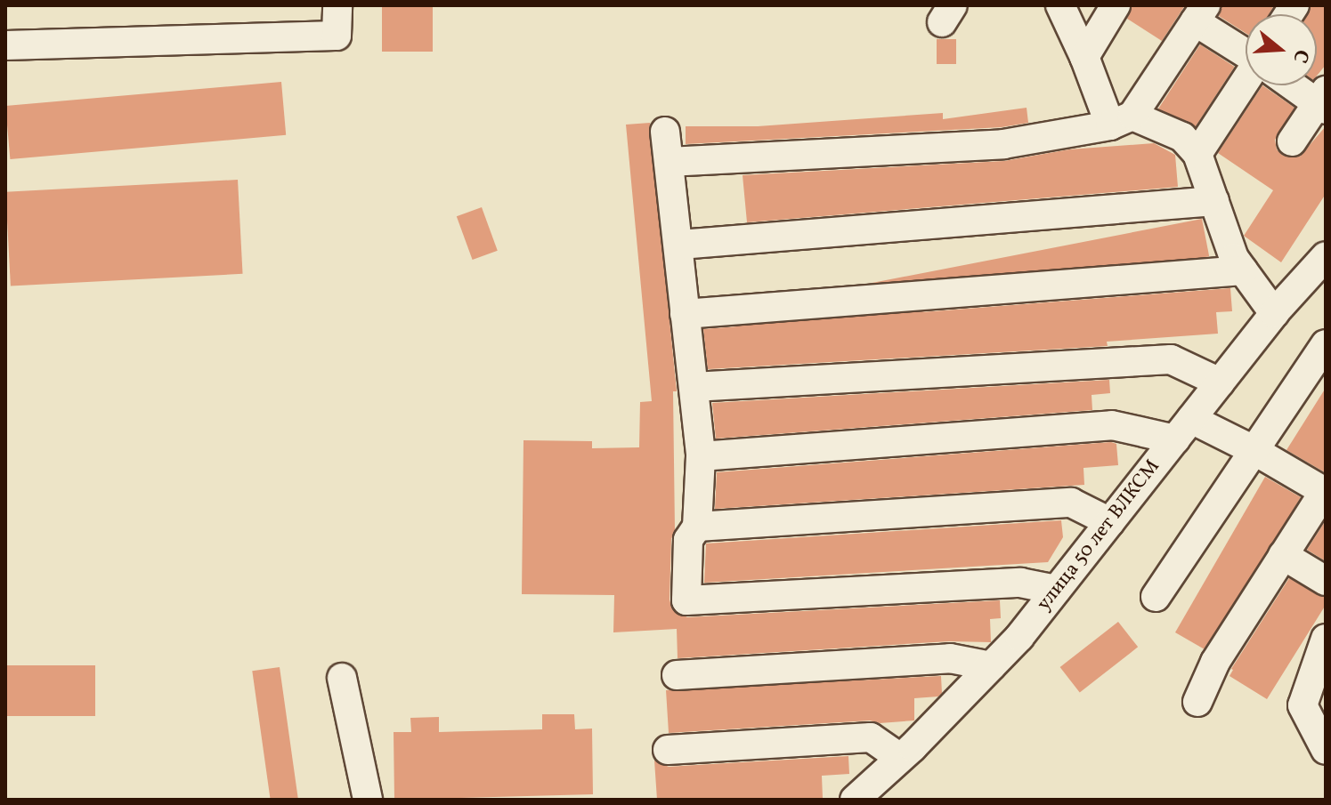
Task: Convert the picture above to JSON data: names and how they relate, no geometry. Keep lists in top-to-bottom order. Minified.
{"streets":{"street":["улица 50 лет ВЛКСМ"]},"north":"right"}
